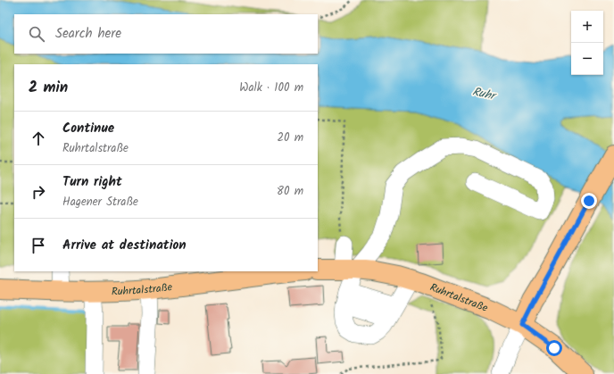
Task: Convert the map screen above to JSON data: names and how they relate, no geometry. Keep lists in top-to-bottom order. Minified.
{"streets":{"main road":["Ruhrtalstraße"]},"water":["Ruhr"],"page":{"map_buttons":["+","−"],"search":"Search here","heading":["2 min","Walk · 100 m"],"list":[["Continue","Ruhrtalstraße","20 m"],["Turn right","Hagener Straße","80 m"],"Arrive at destination"]}}
